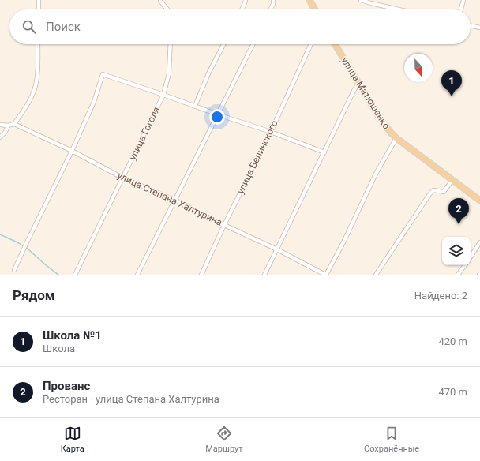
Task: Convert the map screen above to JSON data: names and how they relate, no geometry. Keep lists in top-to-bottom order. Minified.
{"streets":{"main road":["улица Матюшенко"],"street":["улица Гоголя","улица Белинского","улица Степана Халтурина"]},"crossings":[["улица Гоголя","улица Степана Халтурина"],["улица Белинского","улица Степана Халтурина"]],"north":"bottom","page":{"search":"Поиск","pins":["1","2"],"heading":["Рядом","Найдено: 2"],"list":[{"mark":"1","name":"Школа №1","note":"Школа","value":"420 m"},{"mark":"2","name":"Прованс","note":"Ресторан · улица Степана Халтурина","value":"470 m"}],"nav":["Карта","Маршрут","Сохранённые"]}}
